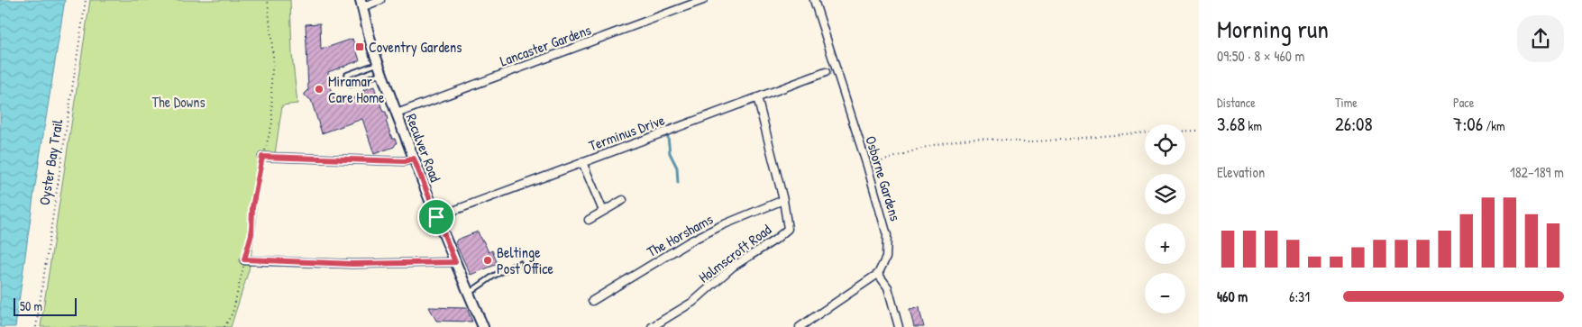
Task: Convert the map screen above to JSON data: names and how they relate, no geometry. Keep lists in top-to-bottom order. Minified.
{"streets":{"street":["Lancaster Gardens","Terminus Drive","Reculver Road","Osborne Gardens","The Horshams","Holmscroft Road"],"path":["Oyster Bay Trail"]},"crossings":[["Lancaster Gardens","Reculver Road"],["Terminus Drive","Reculver Road"],["Terminus Drive","Holmscroft Road"],["The Horshams","Holmscroft Road"]],"parks":["The Downs"],"places":{"transit":["Coventry Gardens"],"other":["Miramar Care Home","Beltinge Post Office"]},"scale_bar":"50 m","page":{"heading":["Morning run","09:50 · 8 × 460 m"],"stats":[["Distance","3.68 km"],["Time","26:08"],["Pace","7:06 /km"]],"map_buttons":["+","−"],"chart":["Elevation","182–189 m"],"list":[{"name":"460 m","note":"6:31"}],"scale":"50 m"}}
